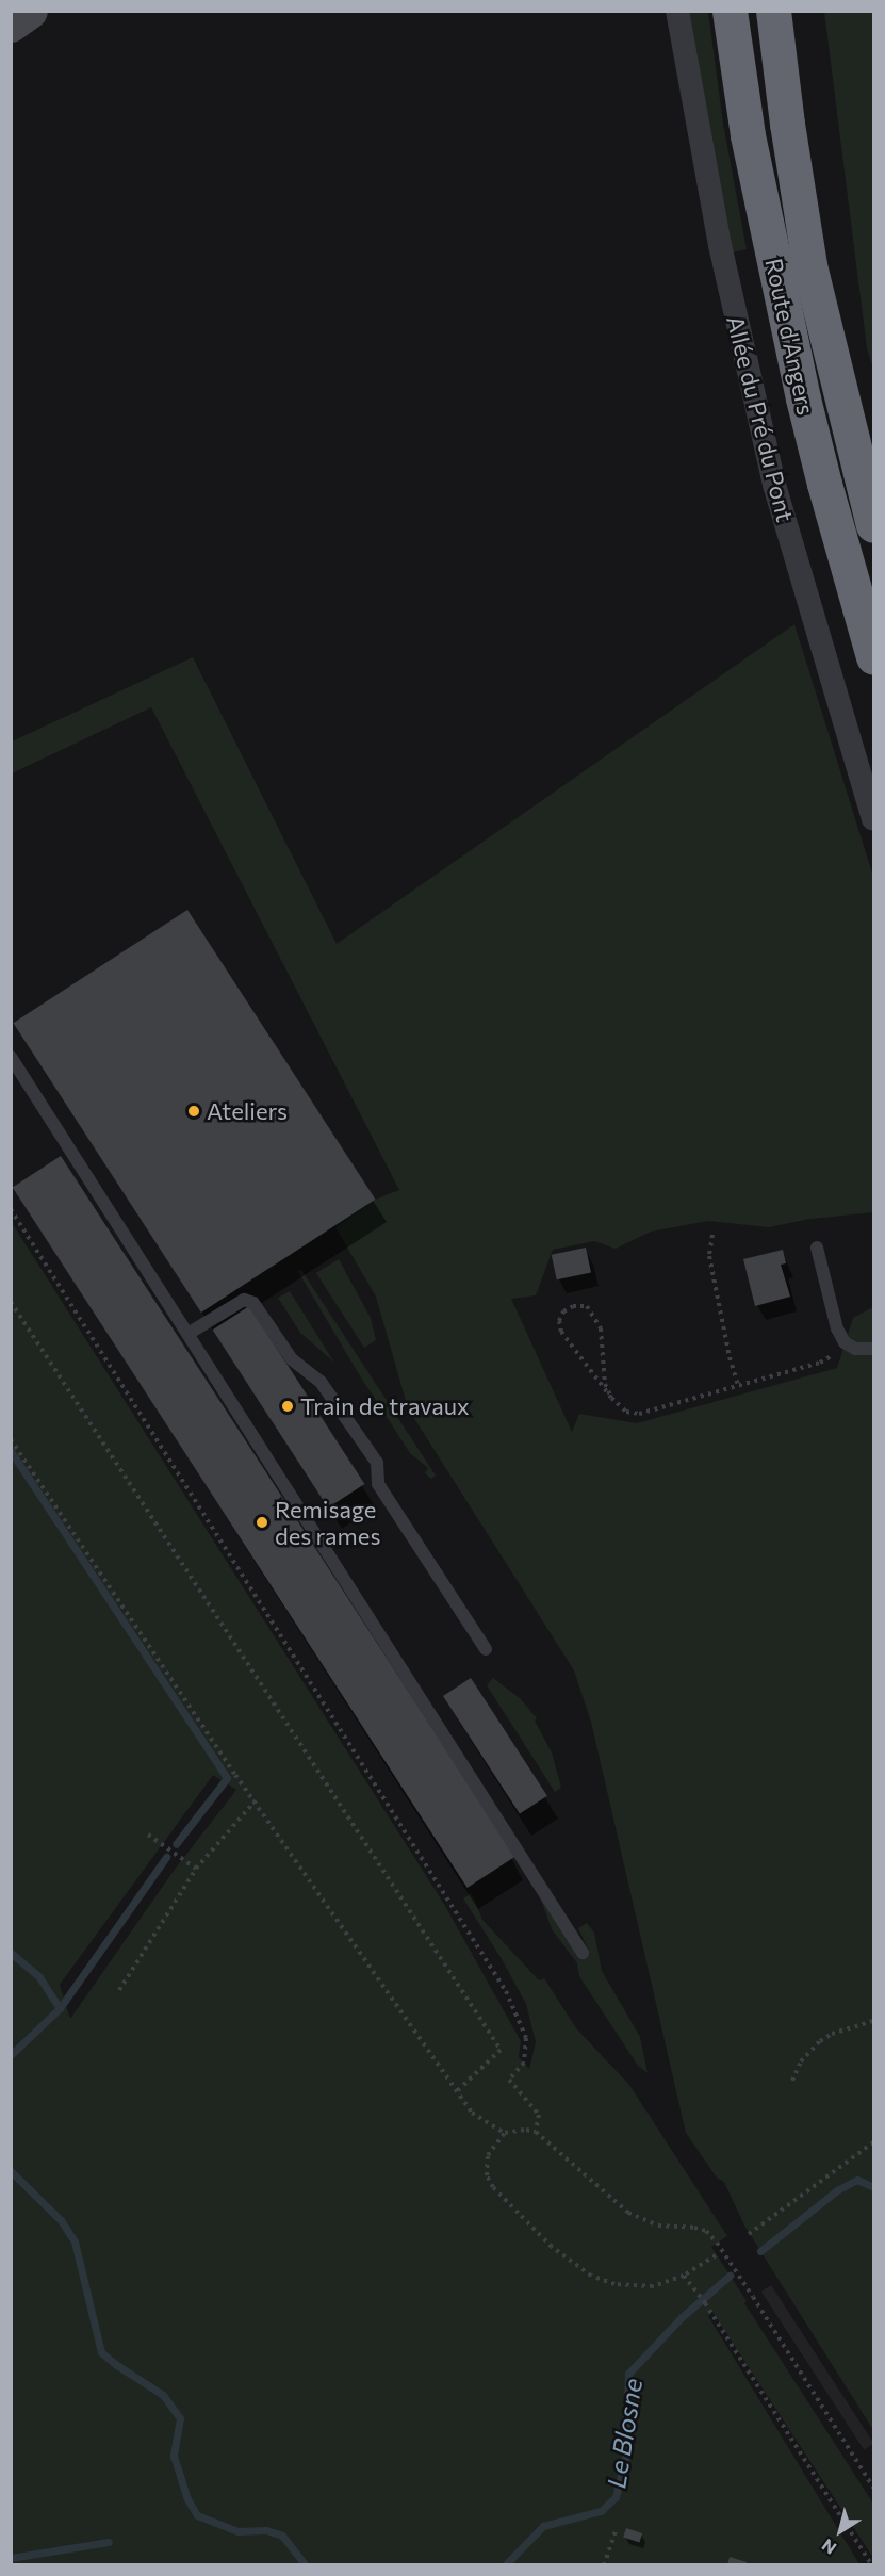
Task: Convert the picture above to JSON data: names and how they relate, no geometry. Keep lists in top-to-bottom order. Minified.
{"streets":{"highway":["Route d'Angers"],"street":["Allée du Pré du Pont"]},"water":["Le Blosne"],"places":["Ateliers","Train de travaux","Remisage des rames"],"north":"bottom left"}
